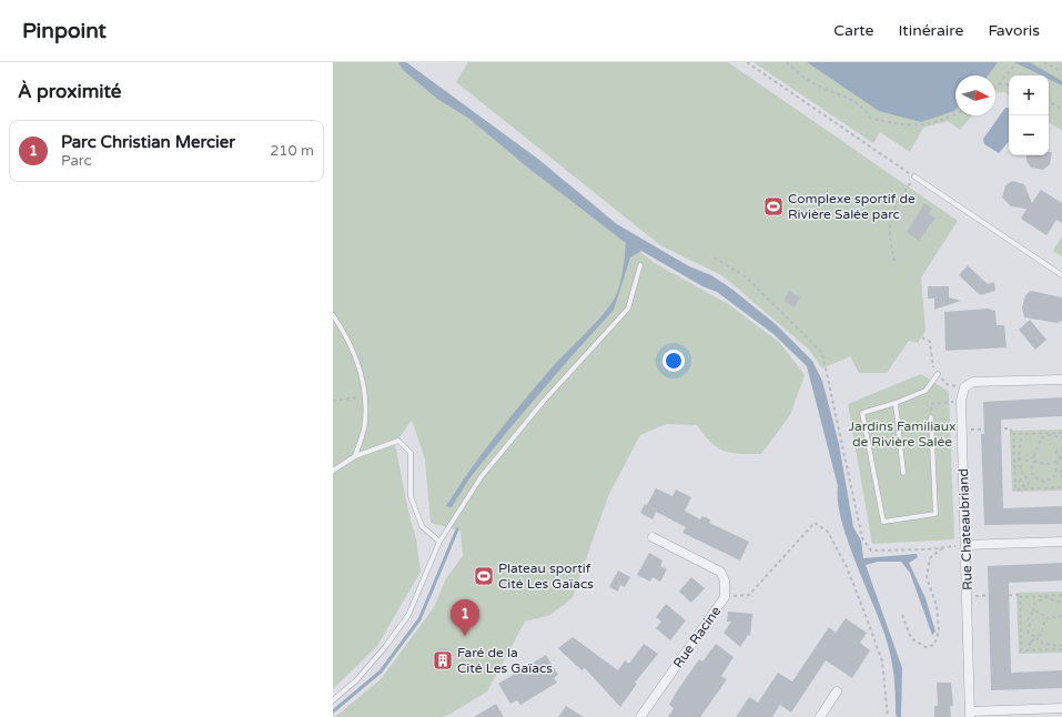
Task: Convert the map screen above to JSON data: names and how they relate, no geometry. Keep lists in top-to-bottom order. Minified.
{"streets":{"street":["Rue Chateaubriand","Rue Racine"]},"parks":["Jardins Familiaux de Rivière Salée"],"places":{"sports":["Complexe sportif de Rivière Salée parc","Plateau sportif Cité Les Gaïacs"],"building":["Faré de la Cité Les Gaïacs"]},"north":"right","page":{"header":"Pinpoint","nav":["Carte","Itinéraire","Favoris"],"heading":"À proximité","map_buttons":["+","−"],"list":[{"mark":"1","name":"Parc Christian Mercier","note":"Parc","value":"210 m"}],"pins":"1"}}
